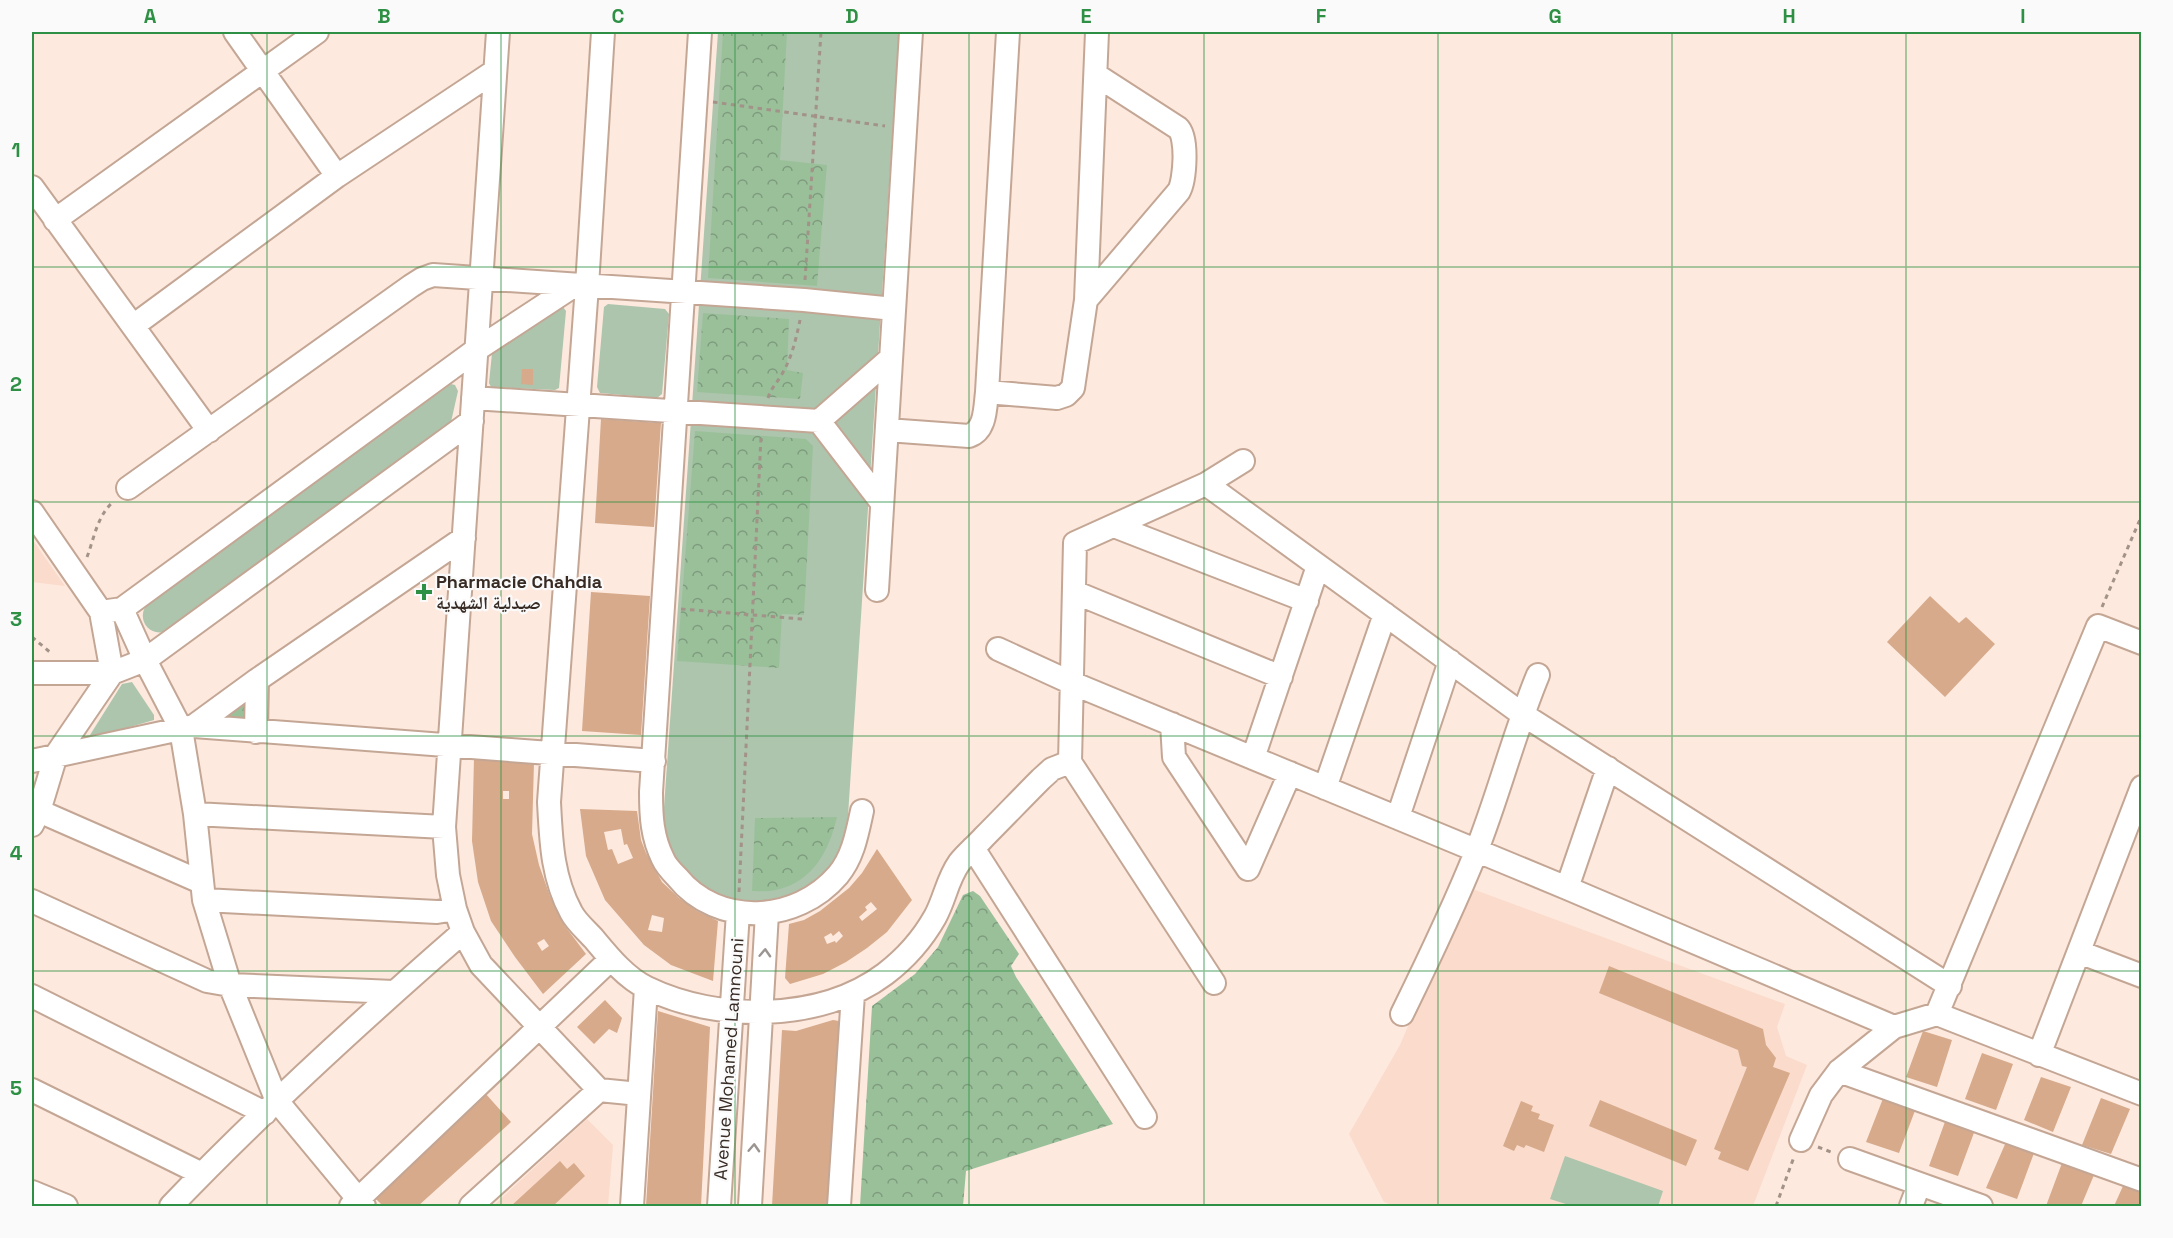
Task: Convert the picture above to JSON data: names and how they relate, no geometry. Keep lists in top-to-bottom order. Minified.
{"streets":{"street":["Avenue Mohamed Lamnouni"]},"places":{"health":["Pharmacie Chahdia صيدلية الشهدية"]},"grid":{"columns":["A","B","C","D","E","F","G","H","I"],"rows":["1","2","3","4","5"]}}
